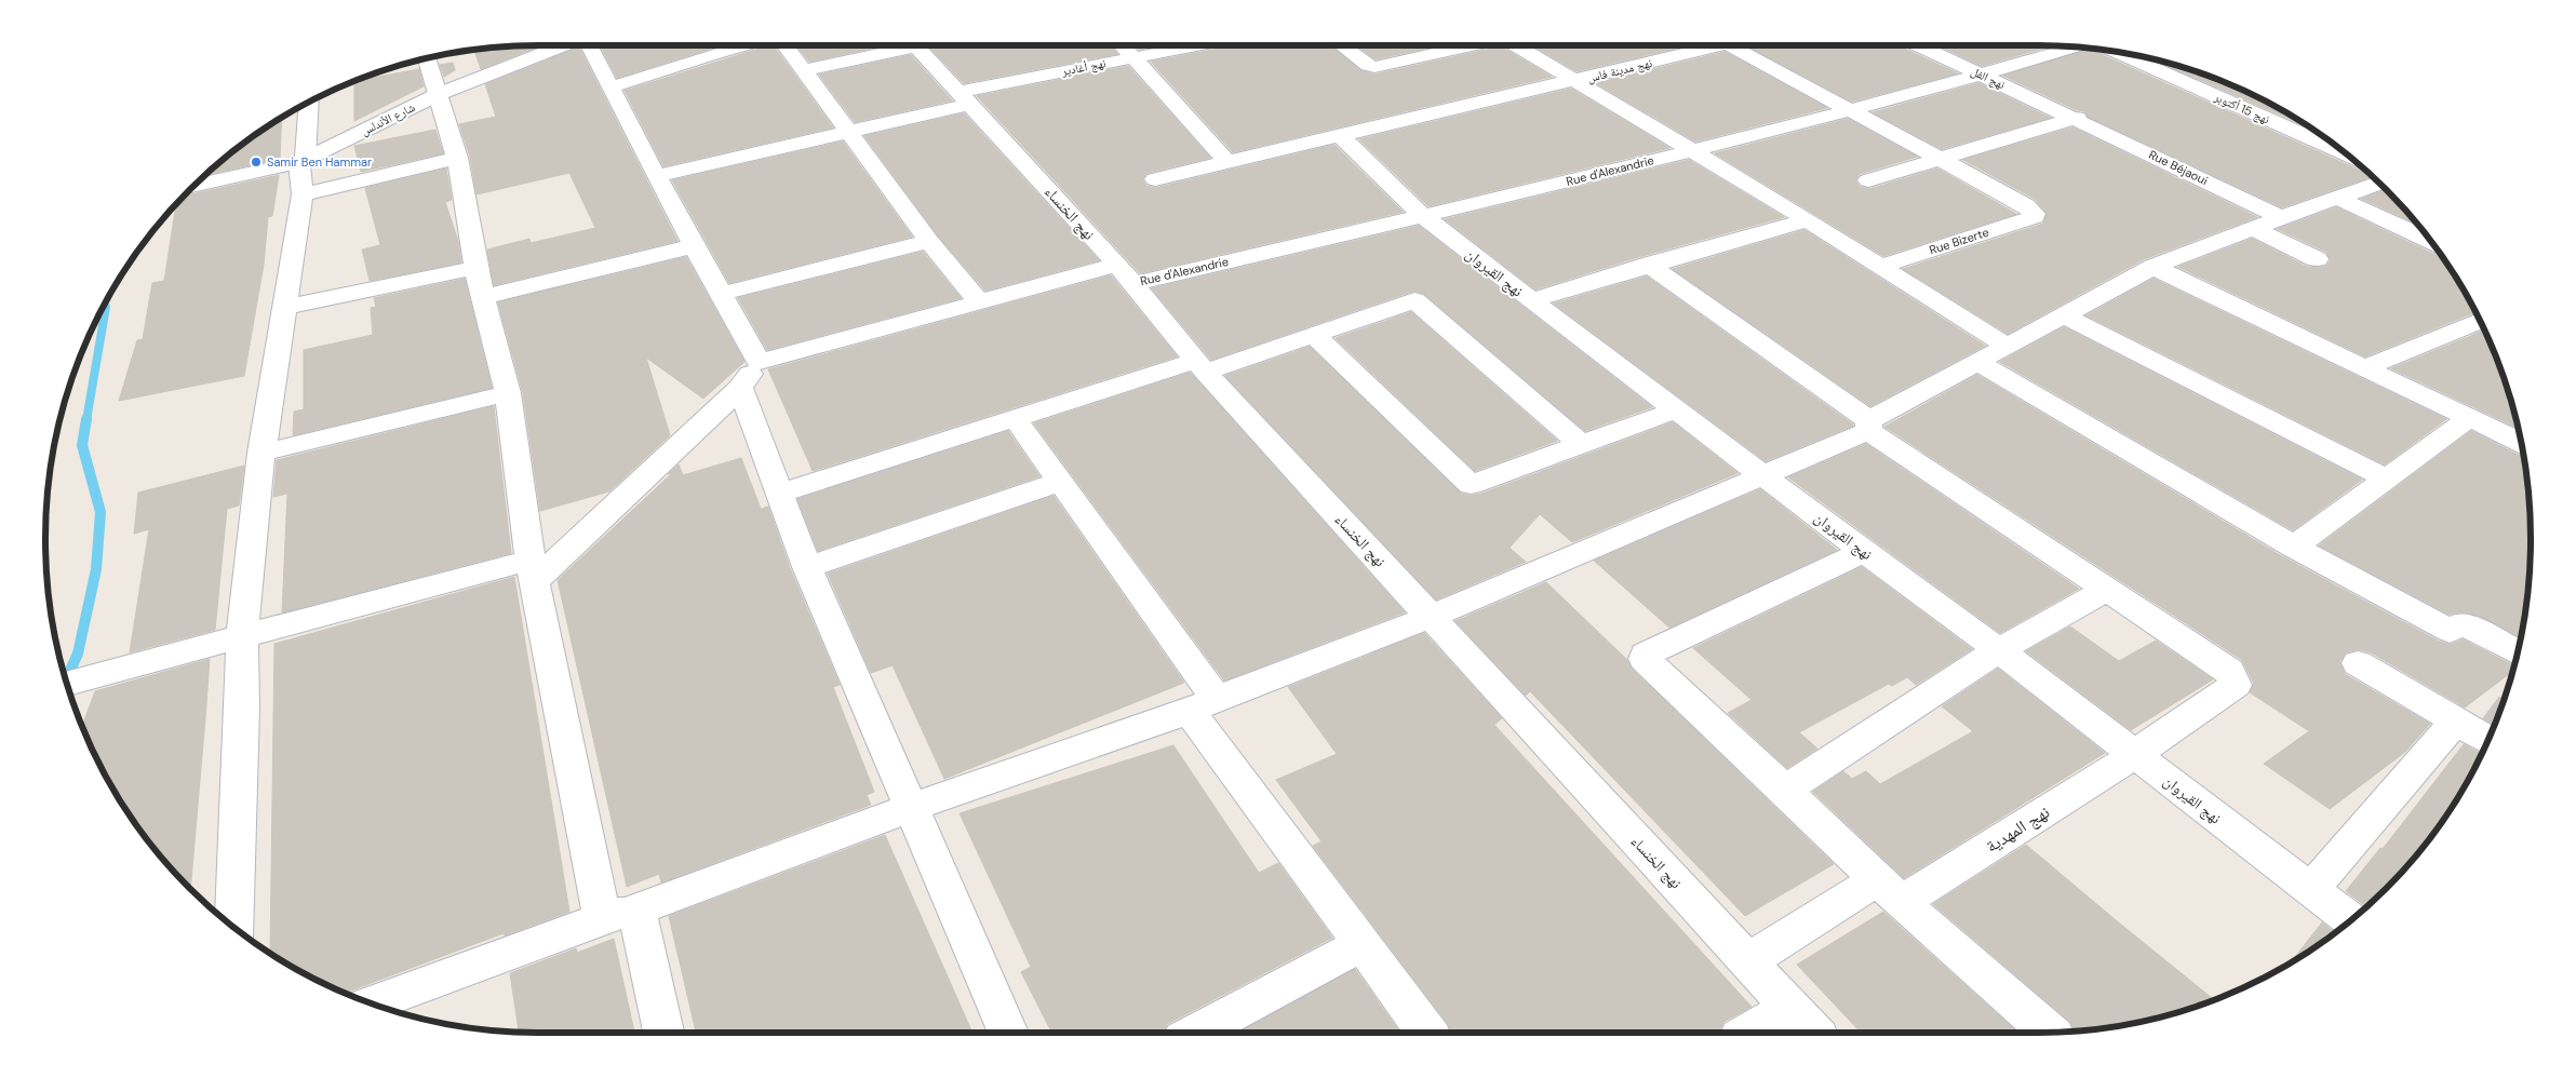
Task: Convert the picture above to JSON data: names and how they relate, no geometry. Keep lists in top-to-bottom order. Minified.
{"streets":{"street":["نهج أغادير","نهج مدينة فاس","نهج الفل","نهج 15 أكتوبر","شارع الأندلس","Rue Béjaoui","Rue d'Alexandrie","نهج الخنساء","Rue Bizerte","نهج القيروان","نهج المهدية"]},"crossings":[["نهج أغادير","نهج الخنساء"],["نهج مدينة فاس","نهج القيروان"],["نهج الفل","Rue Béjaoui"],["نهج الفل","Rue d'Alexandrie"],["Rue d'Alexandrie","نهج الخنساء"],["Rue d'Alexandrie","نهج القيروان"],["نهج الخنساء","نهج المهدية"],["نهج القيروان","نهج المهدية"]],"places":["Samir Ben Hammar"]}
